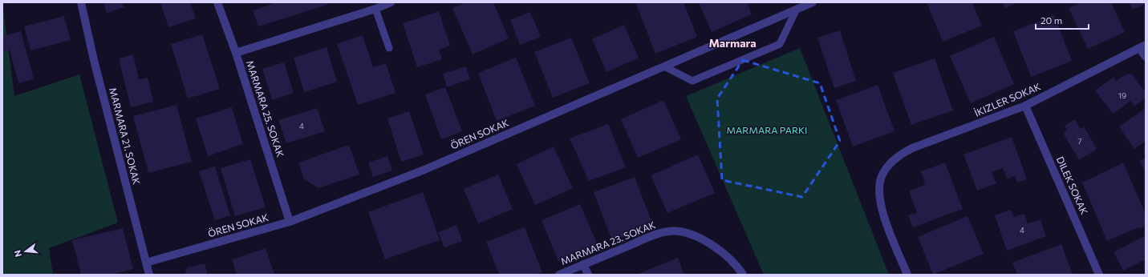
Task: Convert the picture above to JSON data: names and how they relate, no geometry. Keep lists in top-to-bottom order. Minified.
{"streets":{"street":["İKIZLER SOKAK","MARMARA 25. SOKAK","ÖREN SOKAK","MARMARA 21. SOKAK","DILEK SOKAK","MARMARA 23. SOKAK"]},"crossings":[["İKIZLER SOKAK","DILEK SOKAK"],["MARMARA 25. SOKAK","ÖREN SOKAK"],["ÖREN SOKAK","MARMARA 21. SOKAK"]],"districts":["Marmara"],"parks":["MARMARA PARKI"],"house_numbers":["19","4","7","4"],"scale_bar":"20 m","north":"left"}
